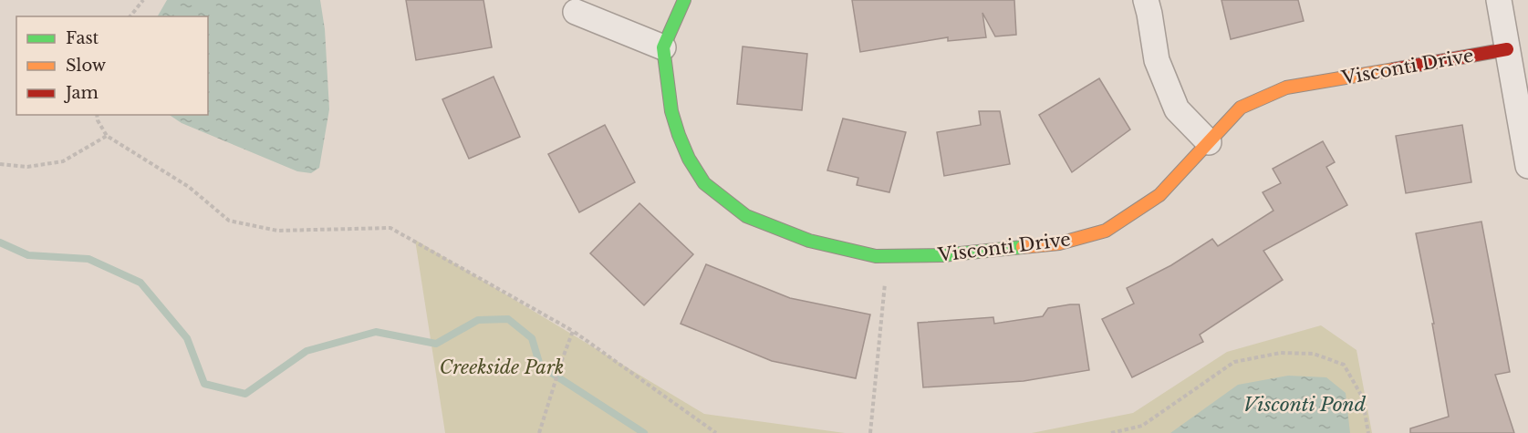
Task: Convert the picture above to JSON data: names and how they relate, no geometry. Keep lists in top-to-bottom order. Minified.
{"streets":{"street":["Visconti Drive"]},"water":["Visconti Pond"],"parks":["Creekside Park"],"legend":["Fast","Slow","Jam"]}
